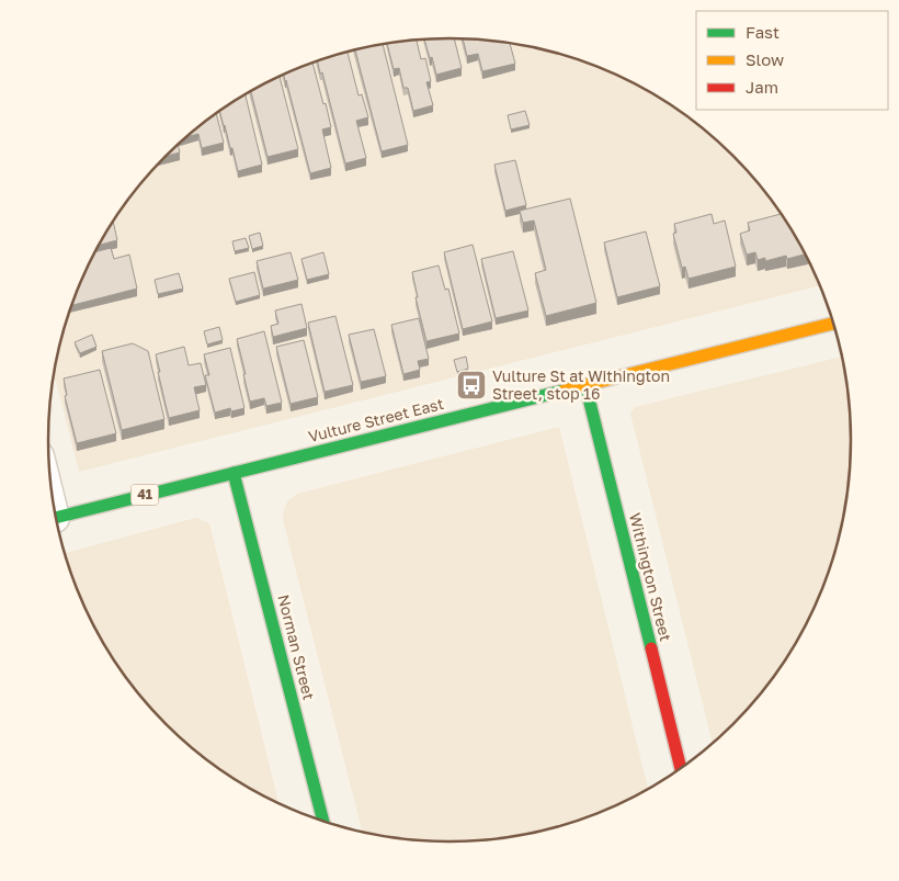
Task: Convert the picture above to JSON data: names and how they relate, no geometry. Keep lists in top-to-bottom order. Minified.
{"streets":{"main road":["Vulture Street East","41","Withington Street","Norman Street"]},"crossings":[["Vulture Street East","Withington Street"],["Vulture Street East","Norman Street"]],"places":{"bus stop":["Vulture St at Withington Street, stop 16"]},"legend":["Fast","Slow","Jam"]}
